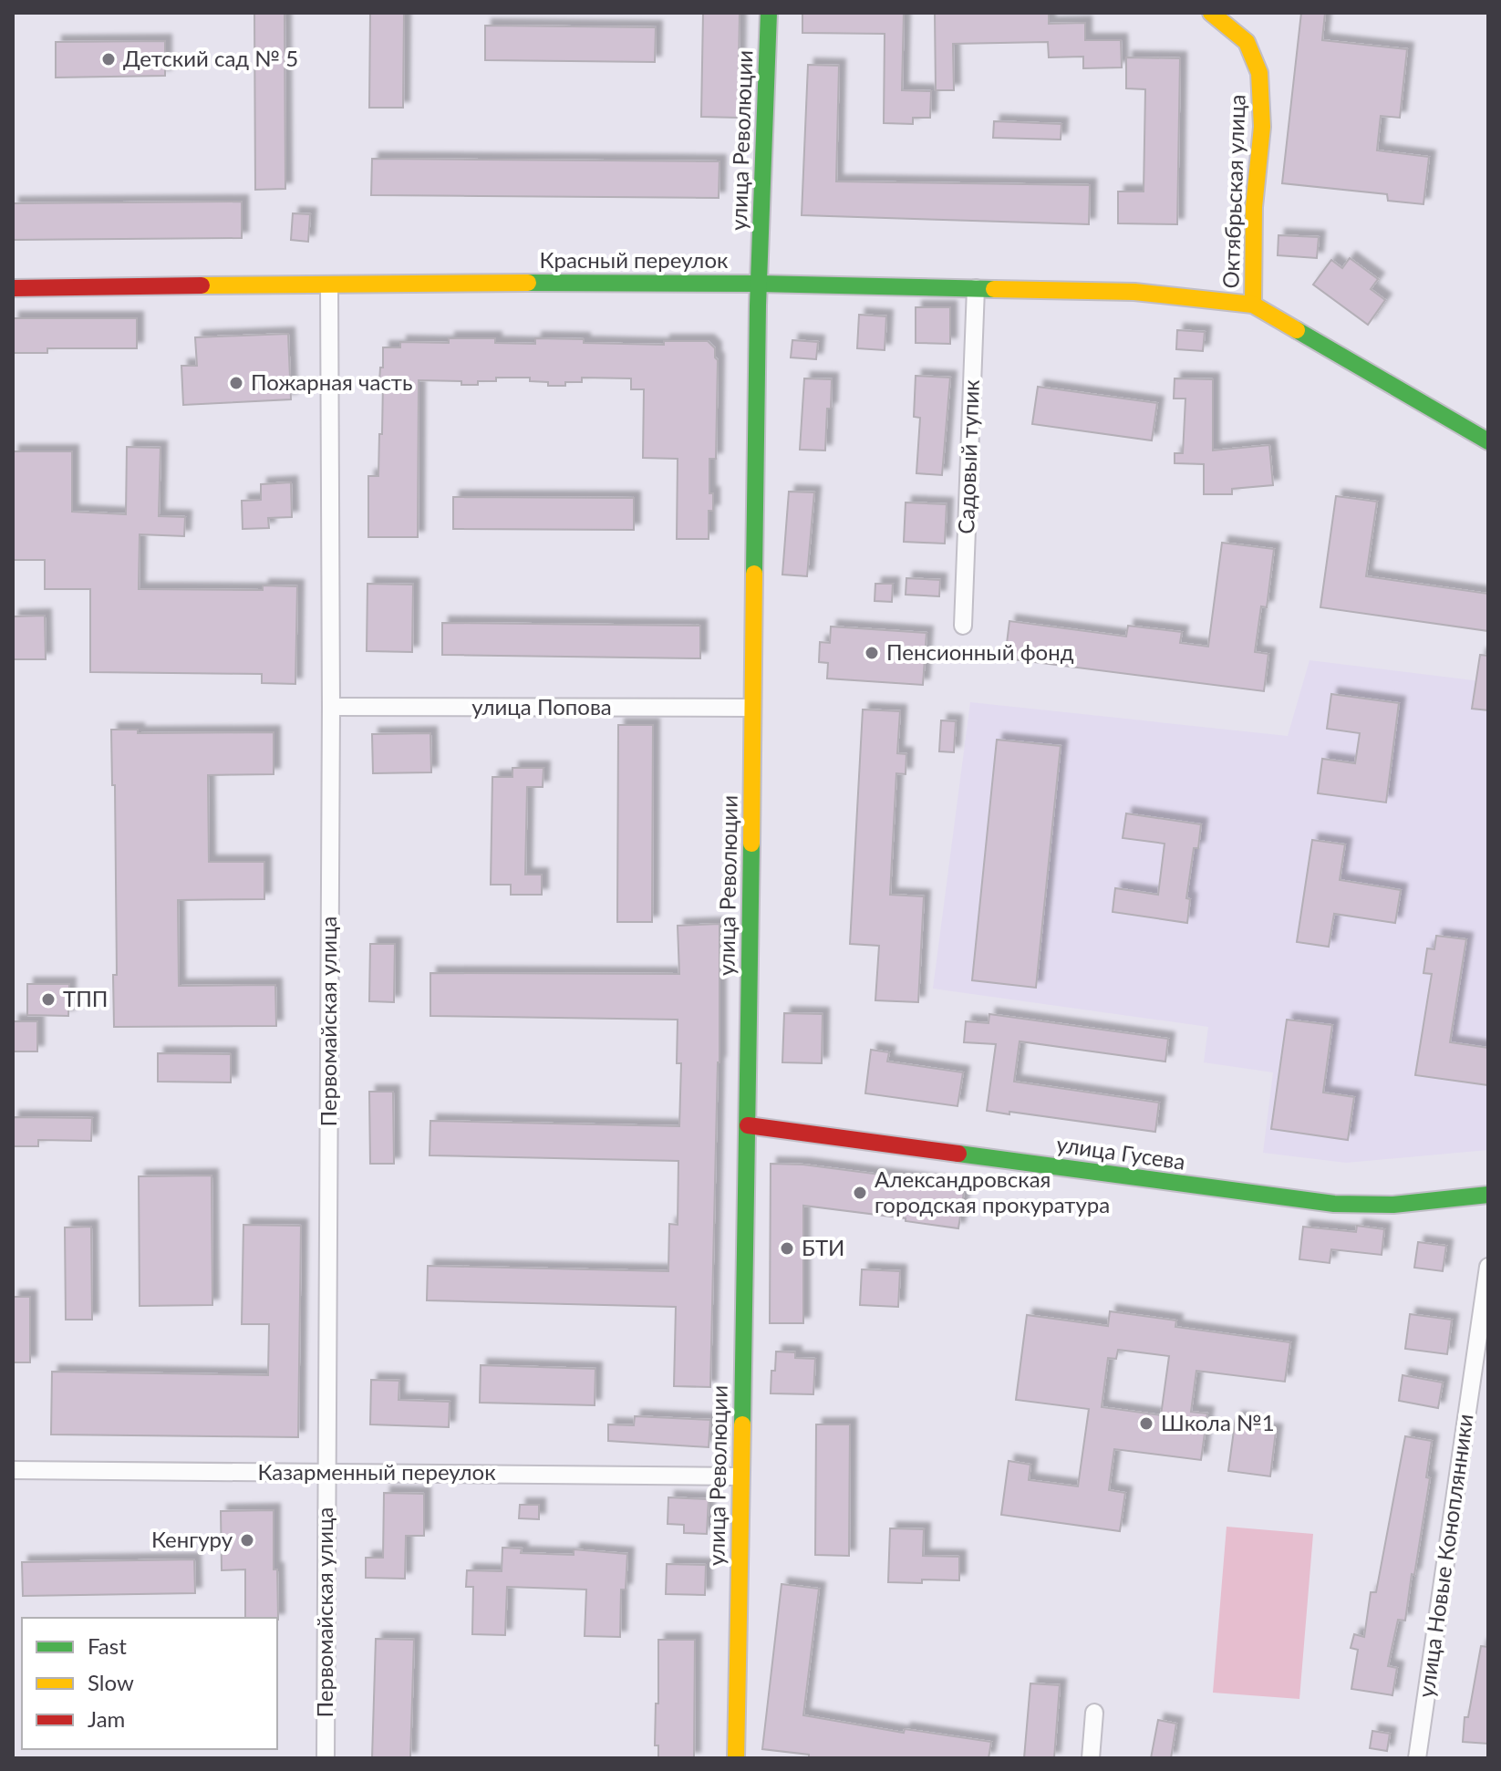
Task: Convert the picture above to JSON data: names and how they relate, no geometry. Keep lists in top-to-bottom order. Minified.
{"streets":{"main road":["улица Революции","Октябрьская улица","Красный переулок","улица Гусева"],"street":["Садовый тупик","улица Попова","Первомайская улица","Казарменный переулок","улица Новые Коноплянники"]},"crossings":[["улица Революции","Красный переулок"],["улица Революции","улица Попова"],["улица Революции","улица Гусева"],["улица Революции","Казарменный переулок"],["Октябрьская улица","Красный переулок"],["Красный переулок","Садовый тупик"],["Красный переулок","Первомайская улица"],["улица Попова","Первомайская улица"],["Первомайская улица","Казарменный переулок"]],"places":["Детский сад № 5","Пожарная часть","Пенсионный фонд","ТПП","Александровская городская прокуратура","БТИ","Школа №1","Кенгуру"],"legend":["Fast","Slow","Jam"]}
